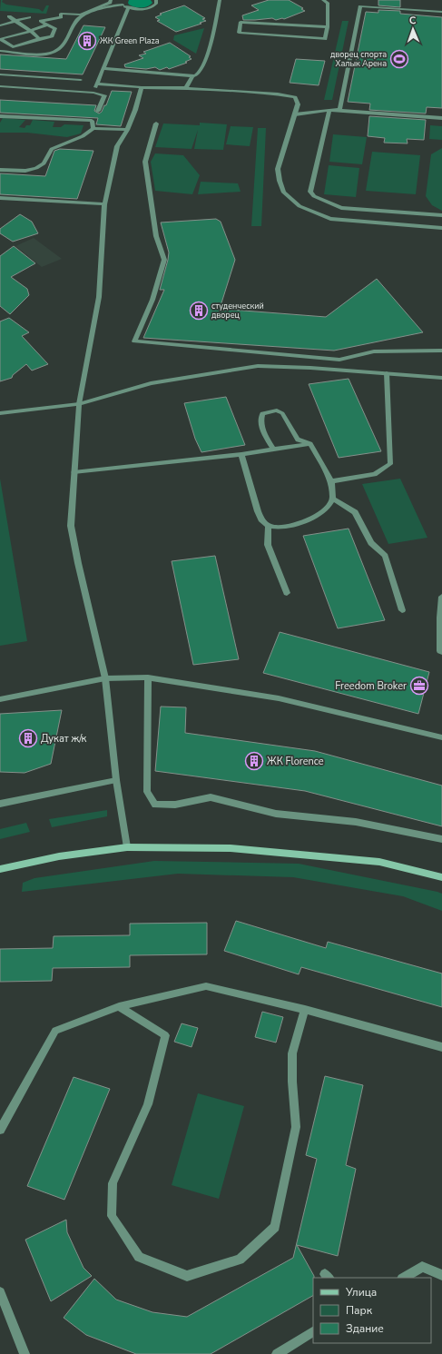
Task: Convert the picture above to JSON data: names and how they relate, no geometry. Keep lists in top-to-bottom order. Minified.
{"places":{"building":["ЖК Green Plaza","студенческий дворец","Дукат ж/к","ЖК Florence"],"sports":["дворец спорта Халык Арена"],"office":["Freedom Broker"]},"legend":["Улица","Парк","Здание"],"north":"top"}
